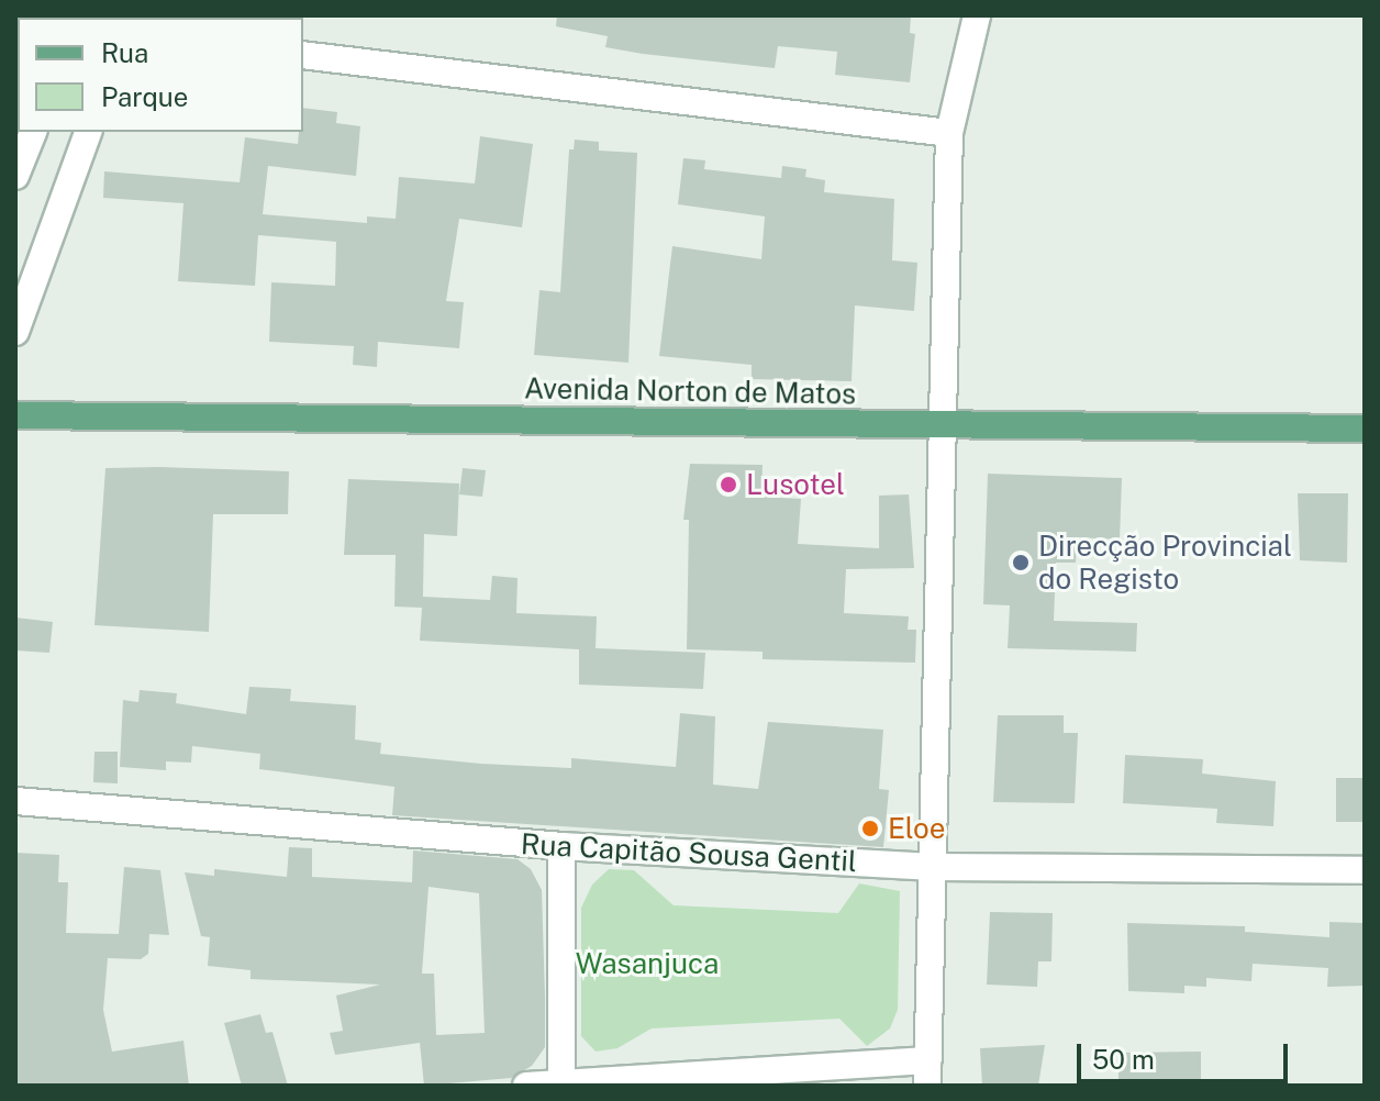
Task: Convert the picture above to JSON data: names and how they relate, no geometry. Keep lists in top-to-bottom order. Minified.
{"streets":{"main road":["Avenida Norton de Matos"],"street":["Rua Capitão Sousa Gentil"]},"parks":["Wasanjuca"],"places":["Lusotel","Direcção Provincial do Registo","Eloe"],"legend":["Rua","Parque"],"scale_bar":"50 m"}
